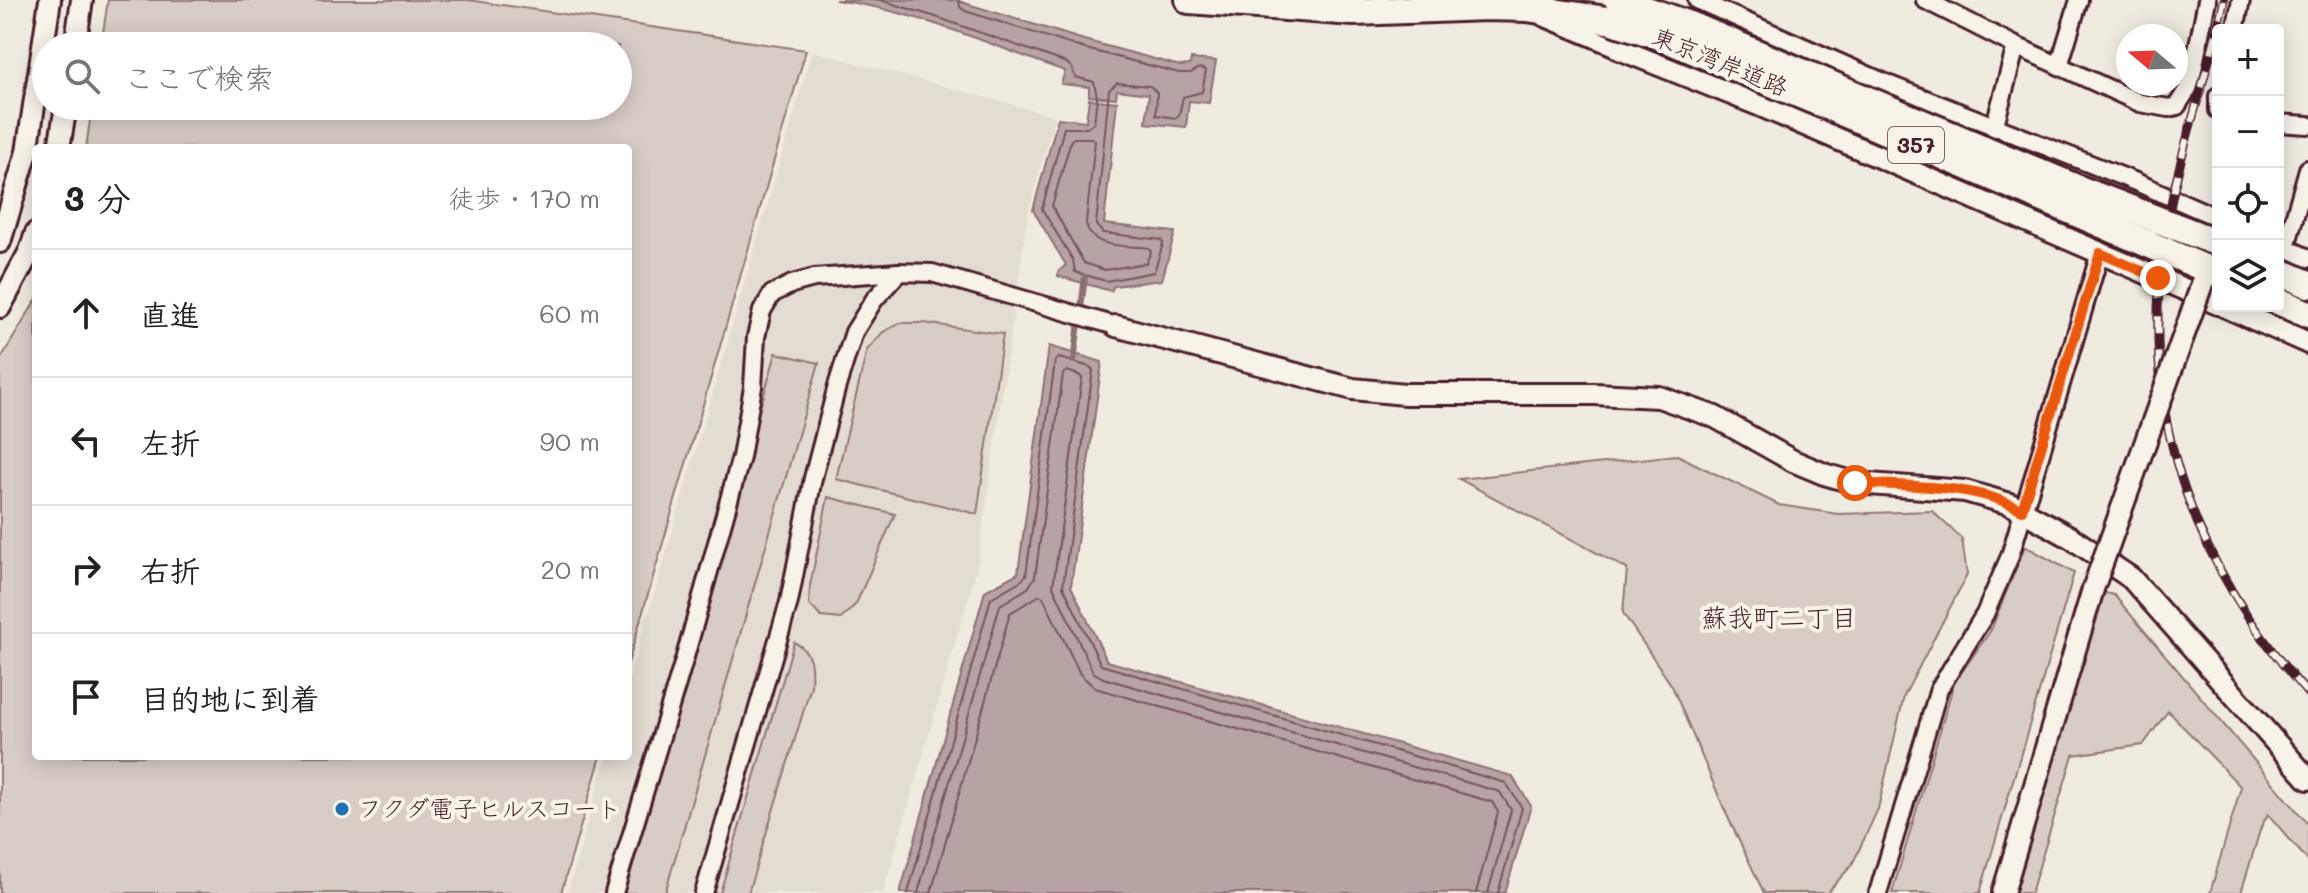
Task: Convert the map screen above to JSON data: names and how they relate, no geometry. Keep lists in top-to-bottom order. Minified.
{"streets":{"highway":["東京湾岸道路","357"]},"districts":["蘇我町二丁目"],"places":["フクダ電子ヒルスコート"],"north":"left","page":{"map_buttons":["+","−"],"search":"ここで検索","heading":["3 分","徒歩 · 170 m"],"list":[["直進","60 m"],["左折","90 m"],["右折","20 m"],"目的地に到着"]}}
